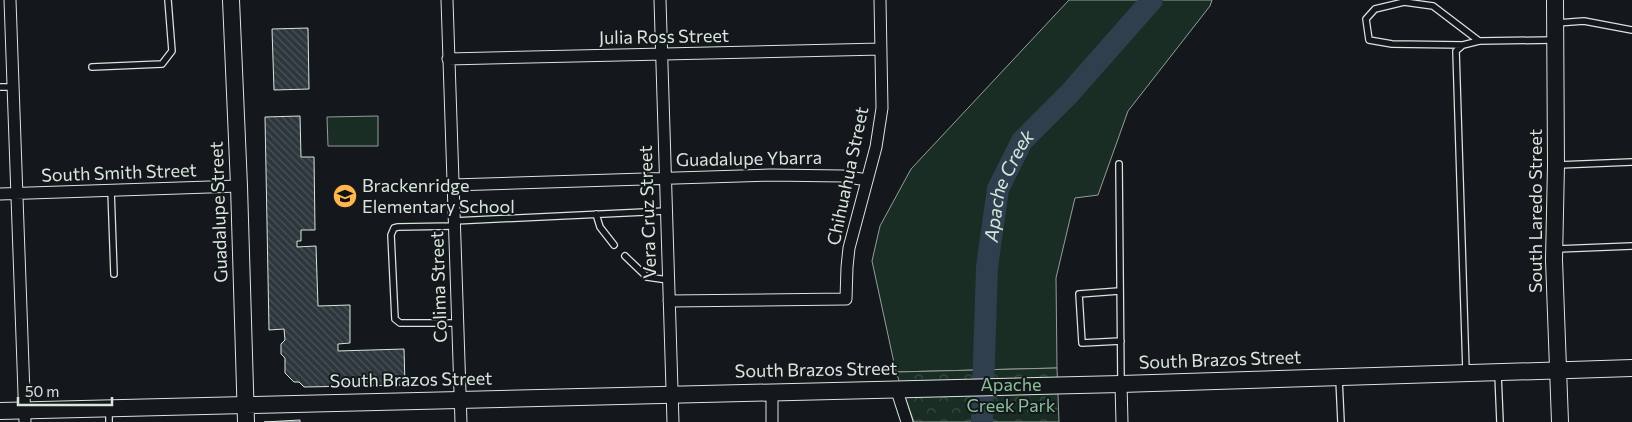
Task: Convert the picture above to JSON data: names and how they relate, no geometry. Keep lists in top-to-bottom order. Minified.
{"streets":{"street":["Julia Ross Street","Guadalupe Ybarra","South Smith Street","Chihuahua Street","South Laredo Street","Guadalupe Street","Vera Cruz Street","Colima Street","South Brazos Street"]},"crossings":[["Julia Ross Street","Chihuahua Street"],["Julia Ross Street","Vera Cruz Street"],["Julia Ross Street","Colima Street"],["Guadalupe Ybarra","Chihuahua Street"],["Guadalupe Ybarra","Vera Cruz Street"],["Guadalupe Ybarra","Colima Street"],["South Smith Street","Guadalupe Street"],["Chihuahua Street","Vera Cruz Street"],["South Laredo Street","South Brazos Street"],["Guadalupe Street","South Brazos Street"],["Vera Cruz Street","South Brazos Street"],["Colima Street","South Brazos Street"]],"water":["Apache Creek"],"parks":["Apache Creek Park"],"places":{"school or university":["Brackenridge Elementary School"]},"scale_bar":"50 m"}
